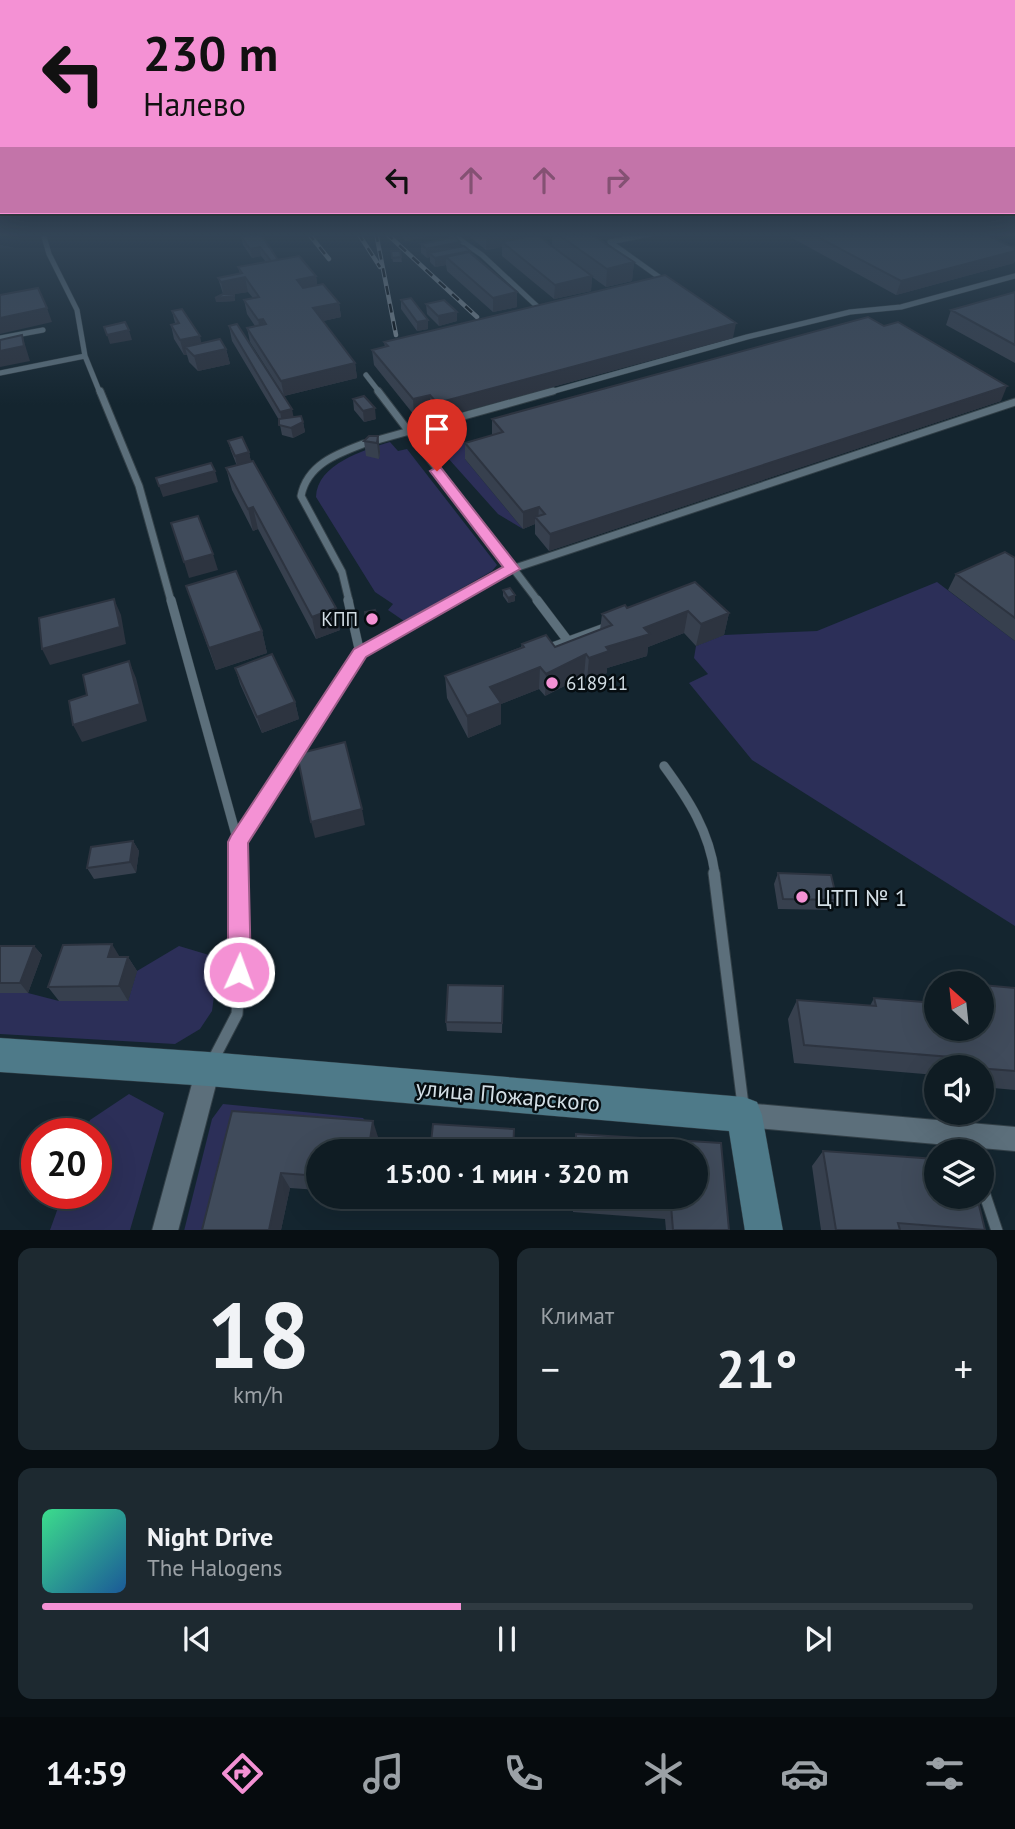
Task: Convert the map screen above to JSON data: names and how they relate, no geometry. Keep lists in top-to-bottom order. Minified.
{"streets":{"street":["улица Пожарского"]},"places":["КПП","618911","ЦТП № 1"],"north":"top left","page":{"turn":["230 m","Налево"],"limit":"20","trip":"15:00 · 1 мин · 320 m","tile":[["18","km/h"],"Климат"],"heat":["−","21°","+"],"song":["Night Drive","The Halogens"],"tabs":"14:59"}}
